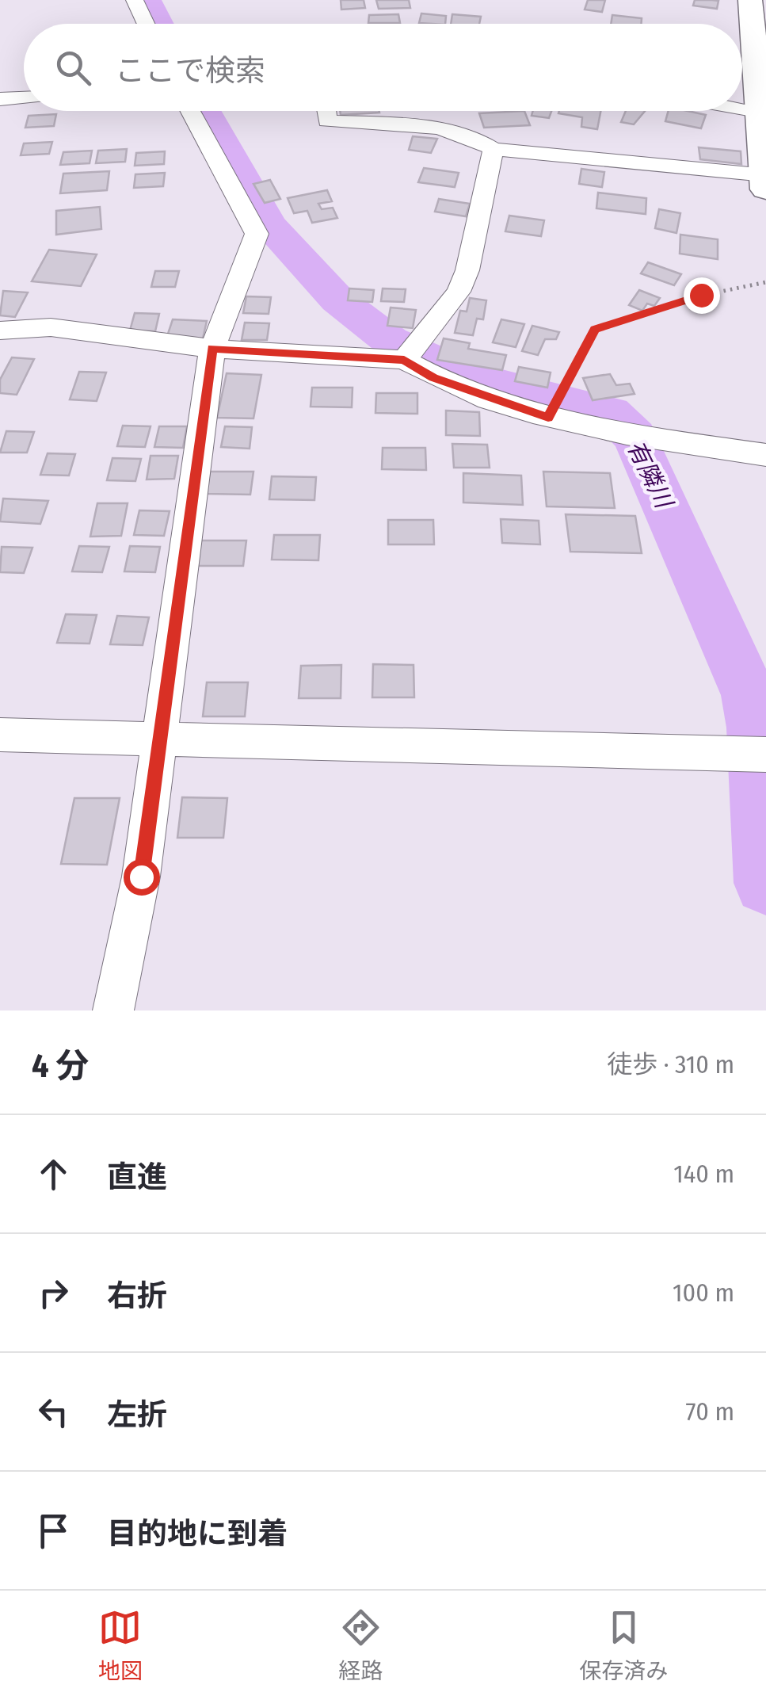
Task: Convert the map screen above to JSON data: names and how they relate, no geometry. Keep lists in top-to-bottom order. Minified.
{"water":["有隣川"],"page":{"search":"ここで検索","heading":["4 分","徒歩 · 310 m"],"list":[["直進","140 m"],["右折","100 m"],["左折","70 m"],"目的地に到着"],"nav":["地図","経路","保存済み"]}}
